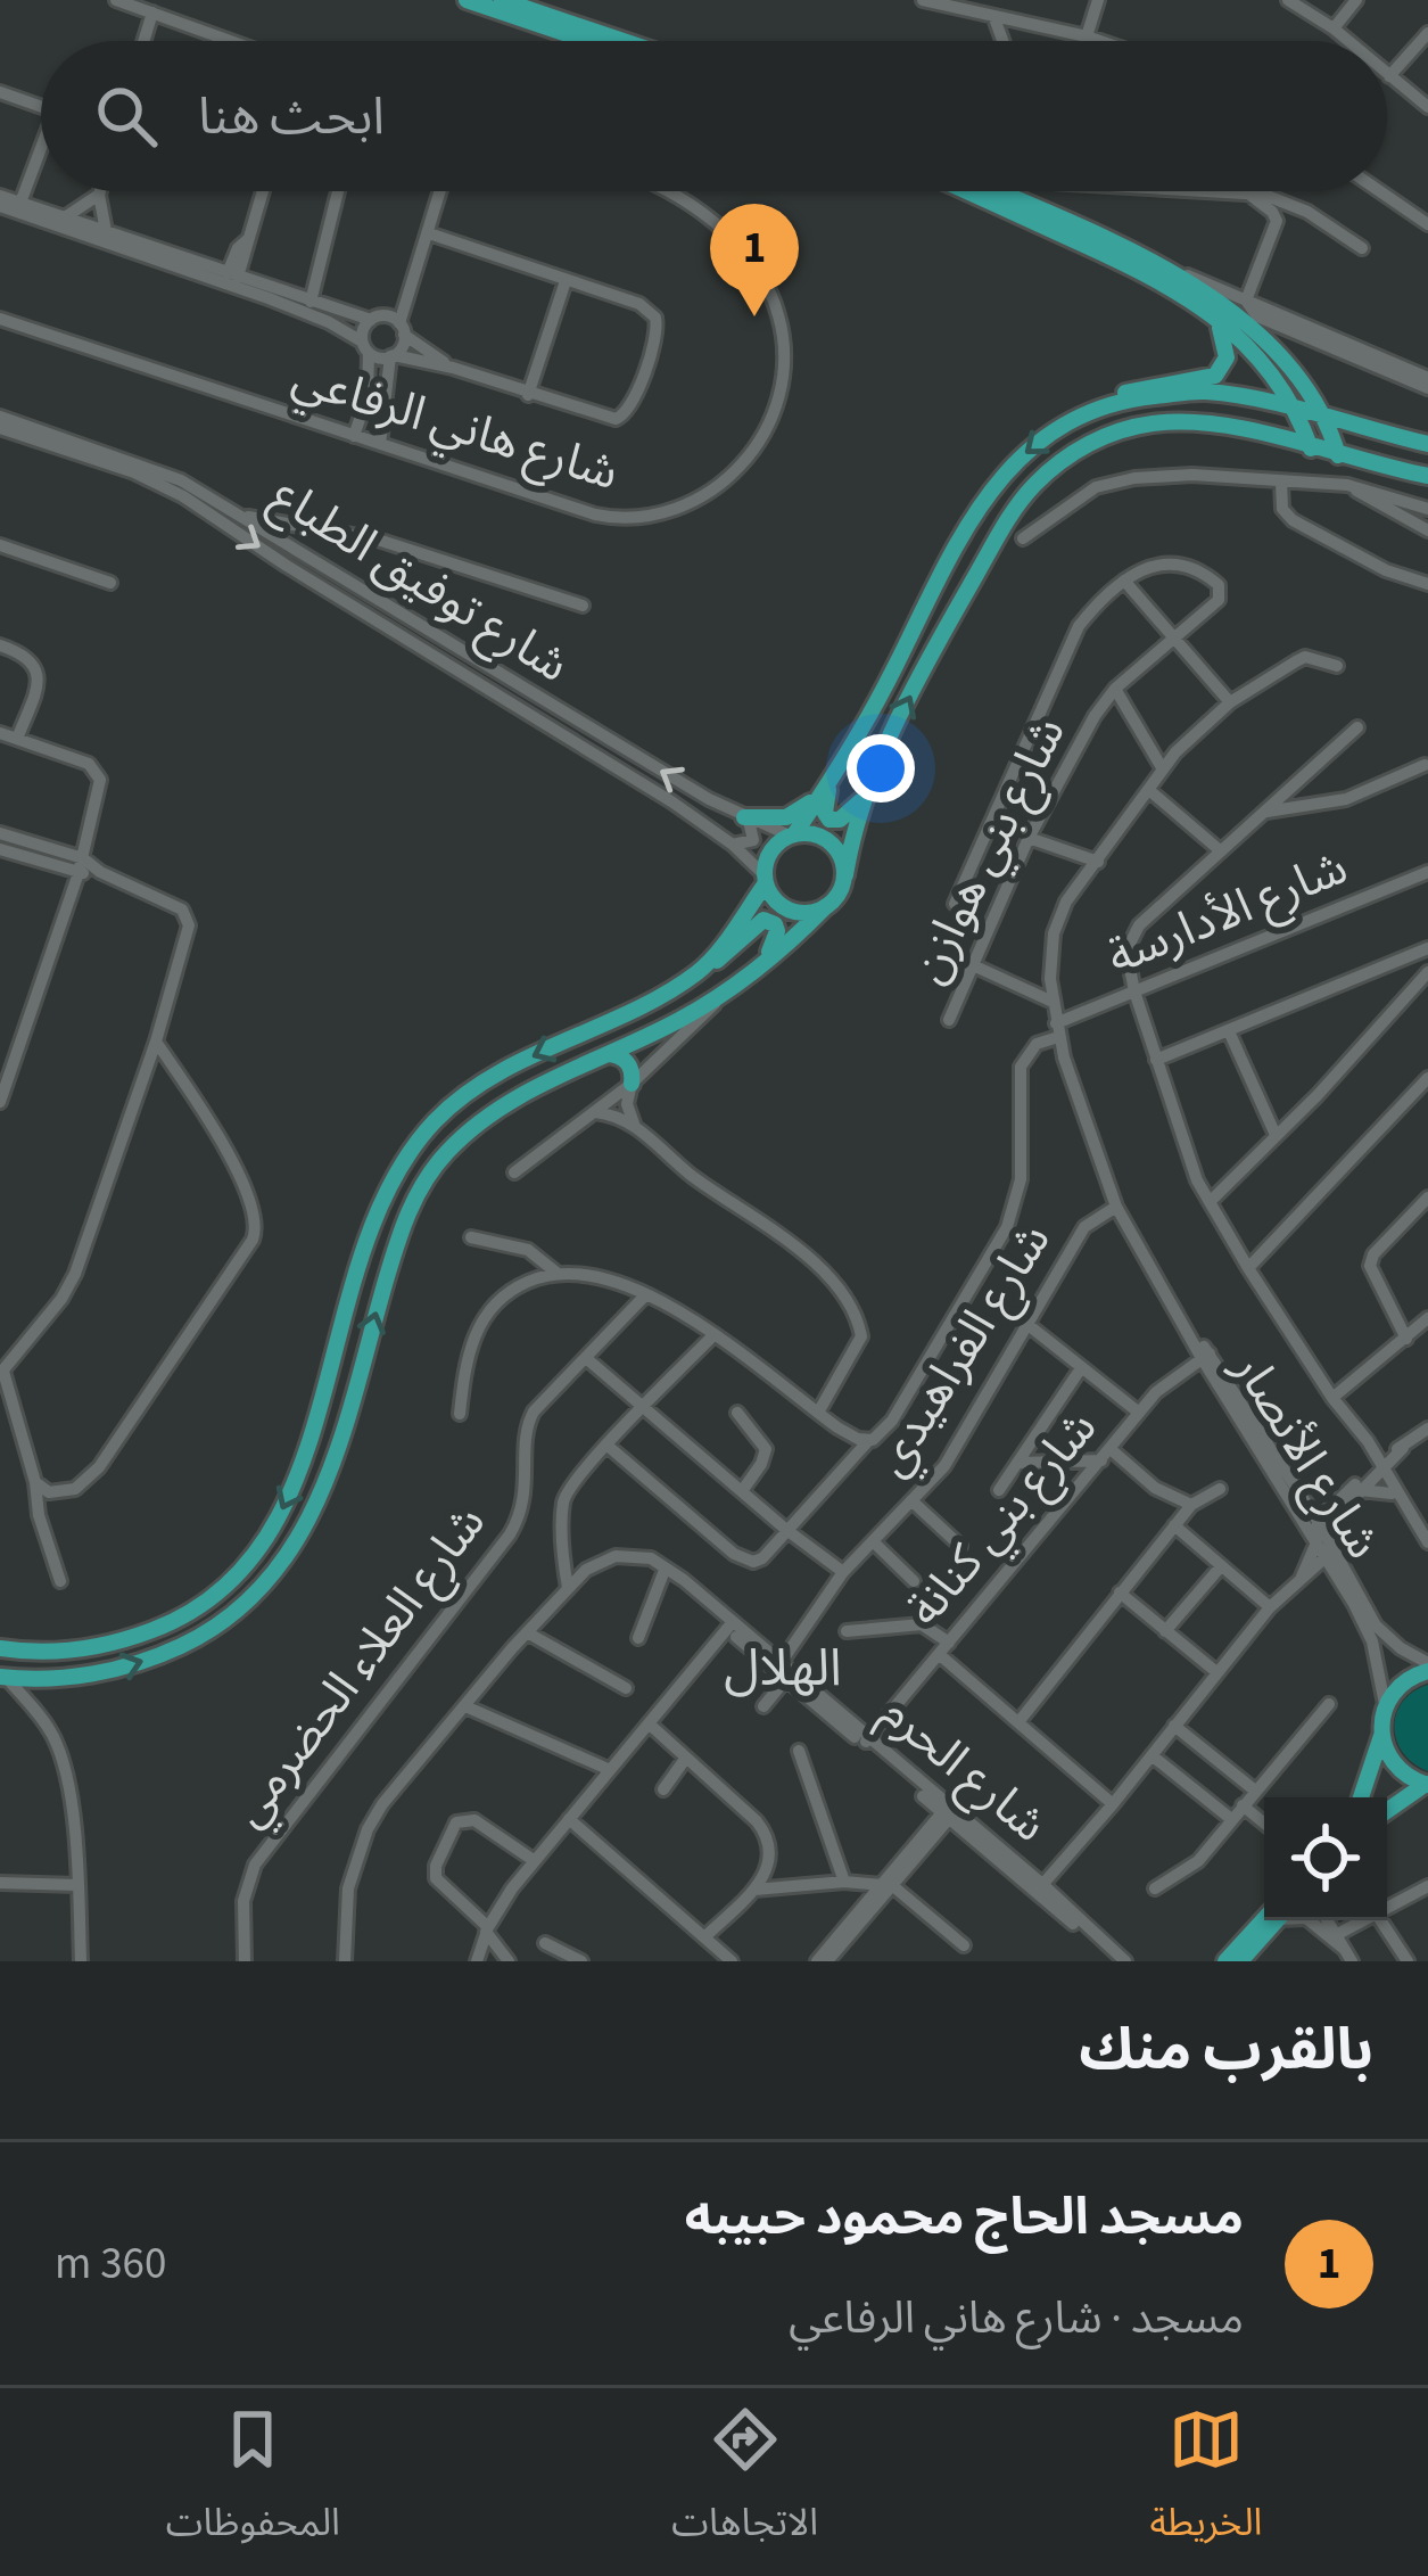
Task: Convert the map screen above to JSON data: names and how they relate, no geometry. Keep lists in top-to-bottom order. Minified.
{"streets":{"street":["شارع هاني الرفاعي","شارع توفيق الطباع","شارع بني هوازن","شارع الأدارسة","شارع الفراهيدي","شارع الأنصار","شارع بني كنانة","شارع العلاء الحضرمي","شارع الحرم"]},"crossings":[["شارع الأدارسة","شارع الأنصار"],["شارع الفراهيدي","شارع الأنصار"],["شارع الفراهيدي","شارع الحرم"],["شارع الأنصار","شارع بني كنانة"],["شارع بني كنانة","شارع الحرم"]],"districts":["الهلال"],"page":{"search":"ابحث هنا","pins":"1","heading":"بالقرب منك","list":[{"mark":"1","name":"مسجد الحاج محمود حبيبه","note":"مسجد · شارع هاني الرفاعي","value":"360 m"}],"nav":["الخريطة","الاتجاهات","المحفوظات"]}}
